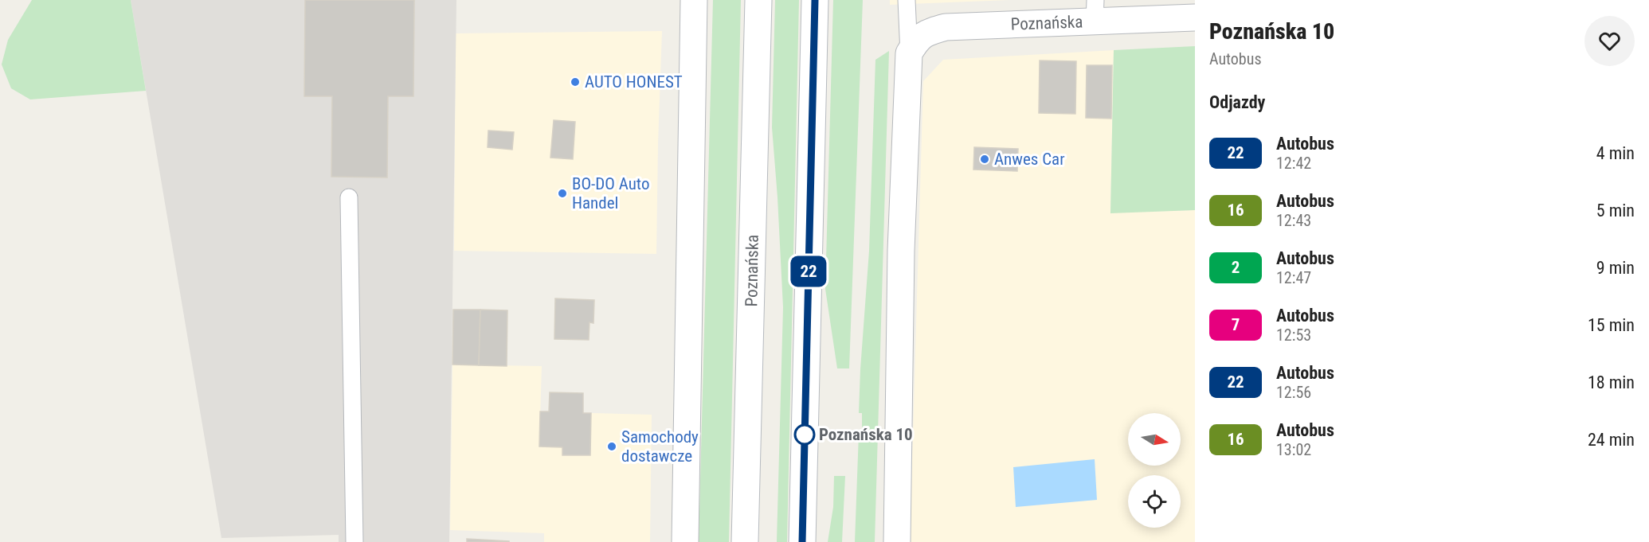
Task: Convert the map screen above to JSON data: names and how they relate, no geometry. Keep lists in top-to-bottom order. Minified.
{"streets":{"street":["Poznańska"]},"places":["AUTO HONEST","Anwes Car","BO-DO Auto Handel","Poznańska 10","Samochody dostawcze"],"lines":["bus line 22"],"north":"right","page":{"on_map":"22","heading":[["Poznańska 10","Autobus"],"Odjazdy"],"list":[{"mark":"22","name":"Autobus","note":"12:42","value":"4 min"},{"mark":"16","name":"Autobus","note":"12:43","value":"5 min"},{"mark":"2","name":"Autobus","note":"12:47","value":"9 min"},{"mark":"7","name":"Autobus","note":"12:53","value":"15 min"},{"mark":"22","name":"Autobus","note":"12:56","value":"18 min"},{"mark":"16","name":"Autobus","note":"13:02","value":"24 min"}]}}
